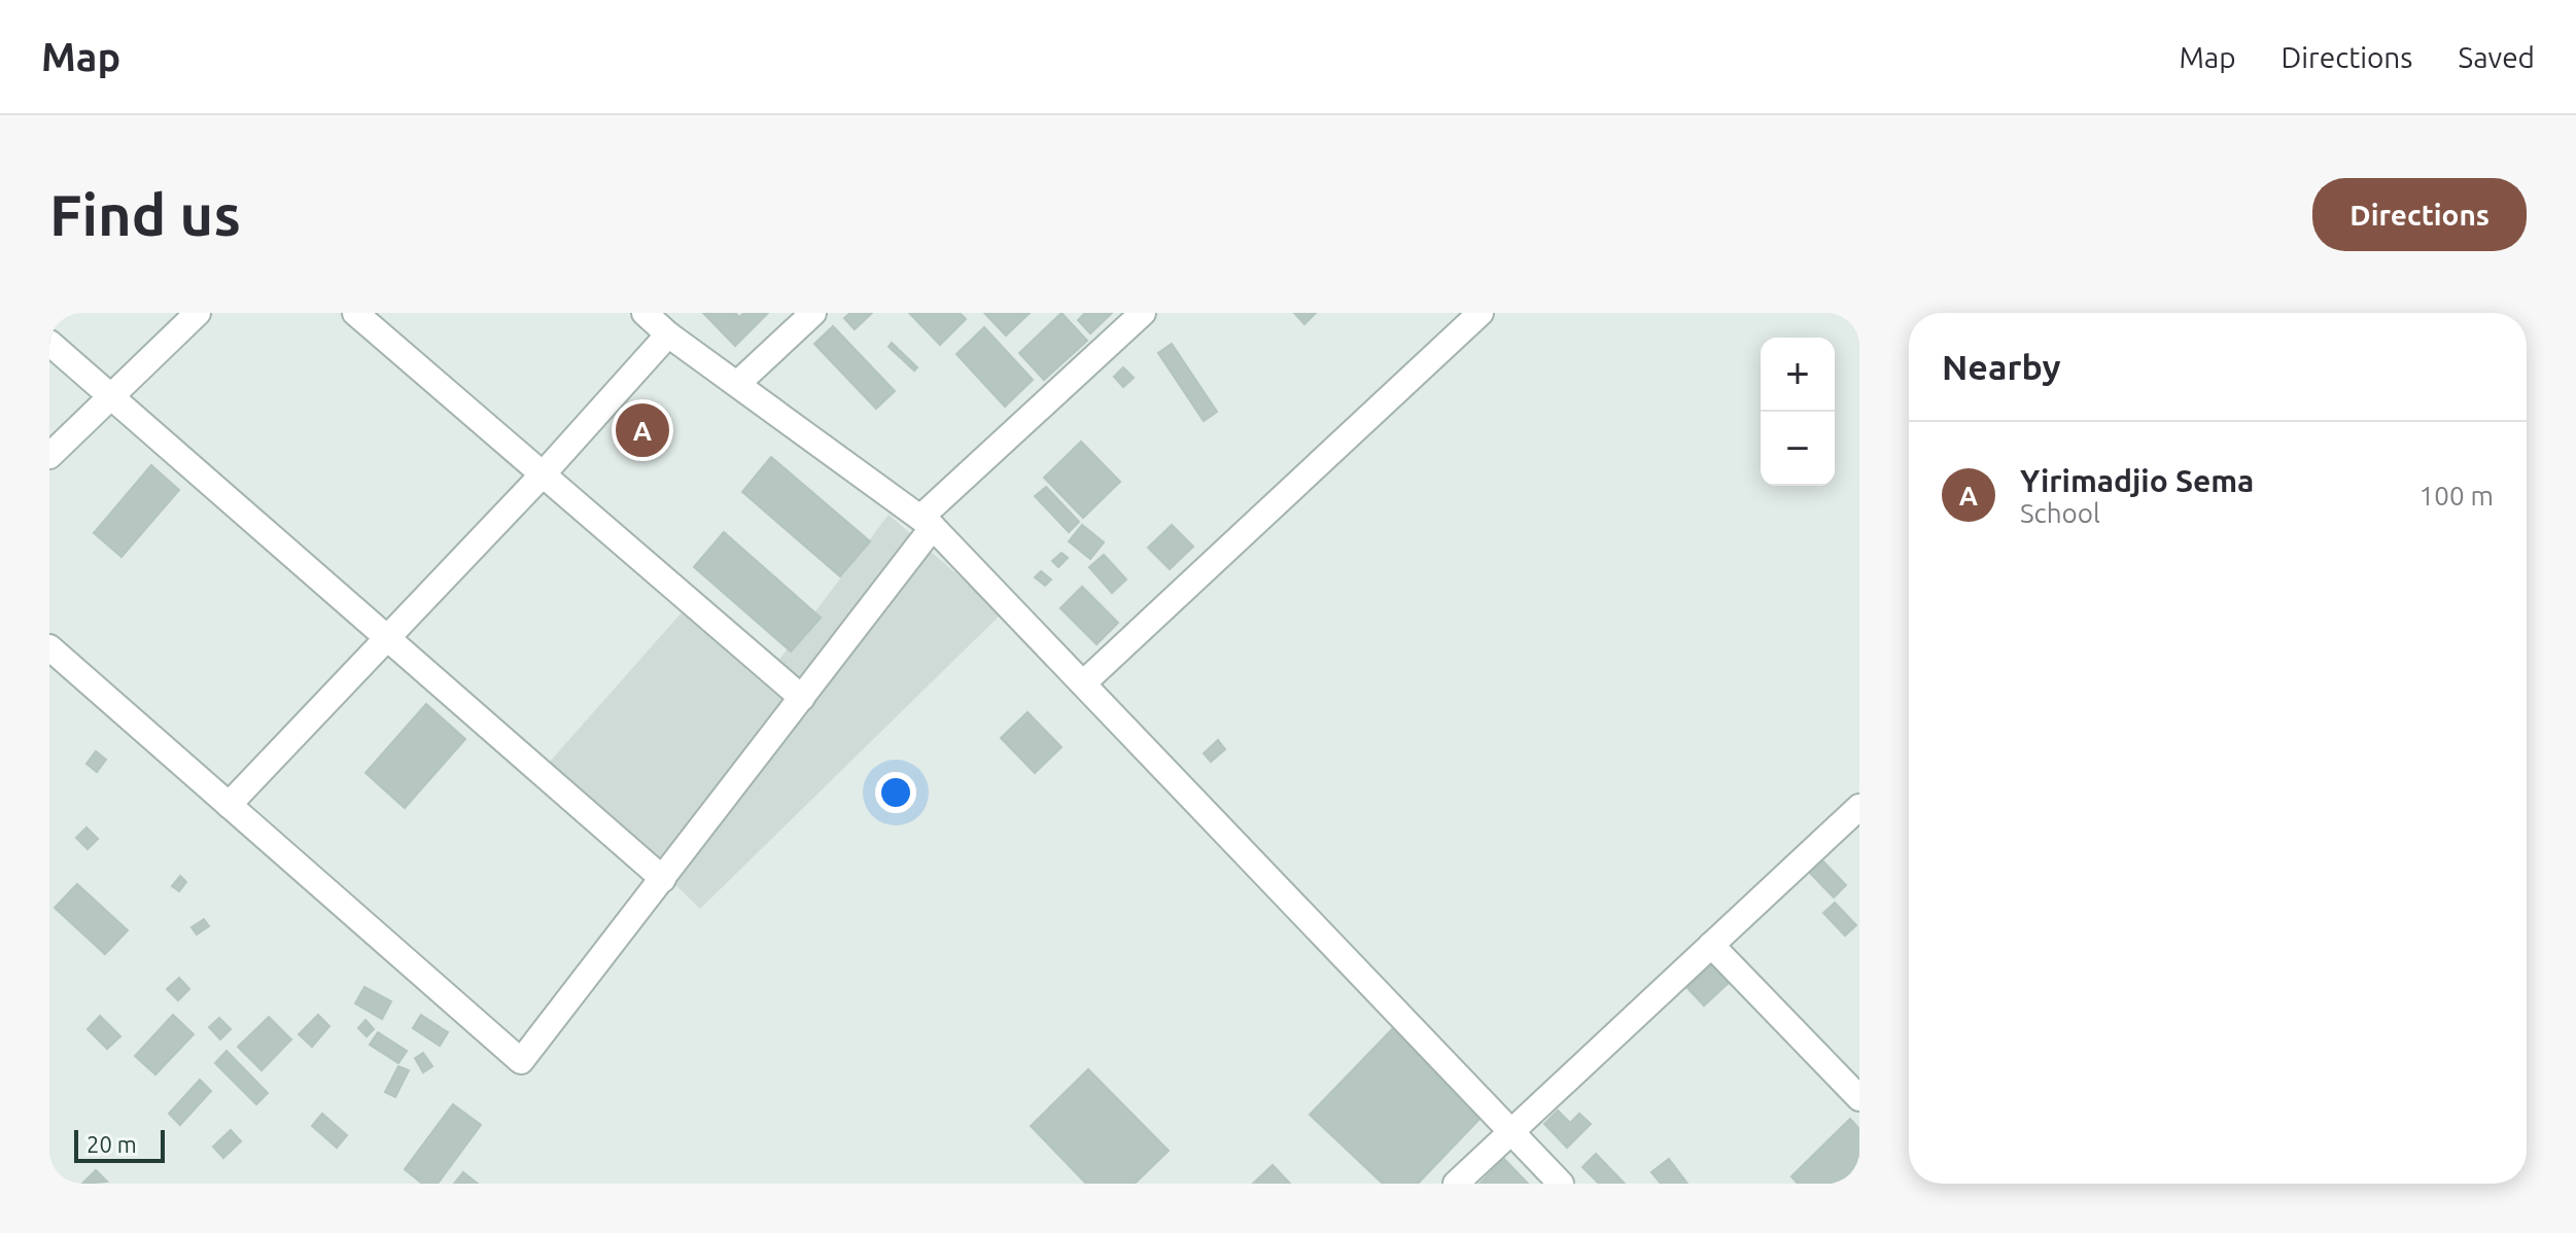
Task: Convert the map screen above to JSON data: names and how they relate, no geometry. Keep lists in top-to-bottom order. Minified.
{"scale_bar":"20 m","page":{"header":"Map","nav":["Map","Directions","Saved"],"buttons":"Directions","title":"Find us","heading":"Nearby","map_buttons":["+","−"],"pins":"A","list":[{"mark":"A","name":"Yirimadjio Sema","note":"School","value":"100 m"}],"scale":"20 m"}}
